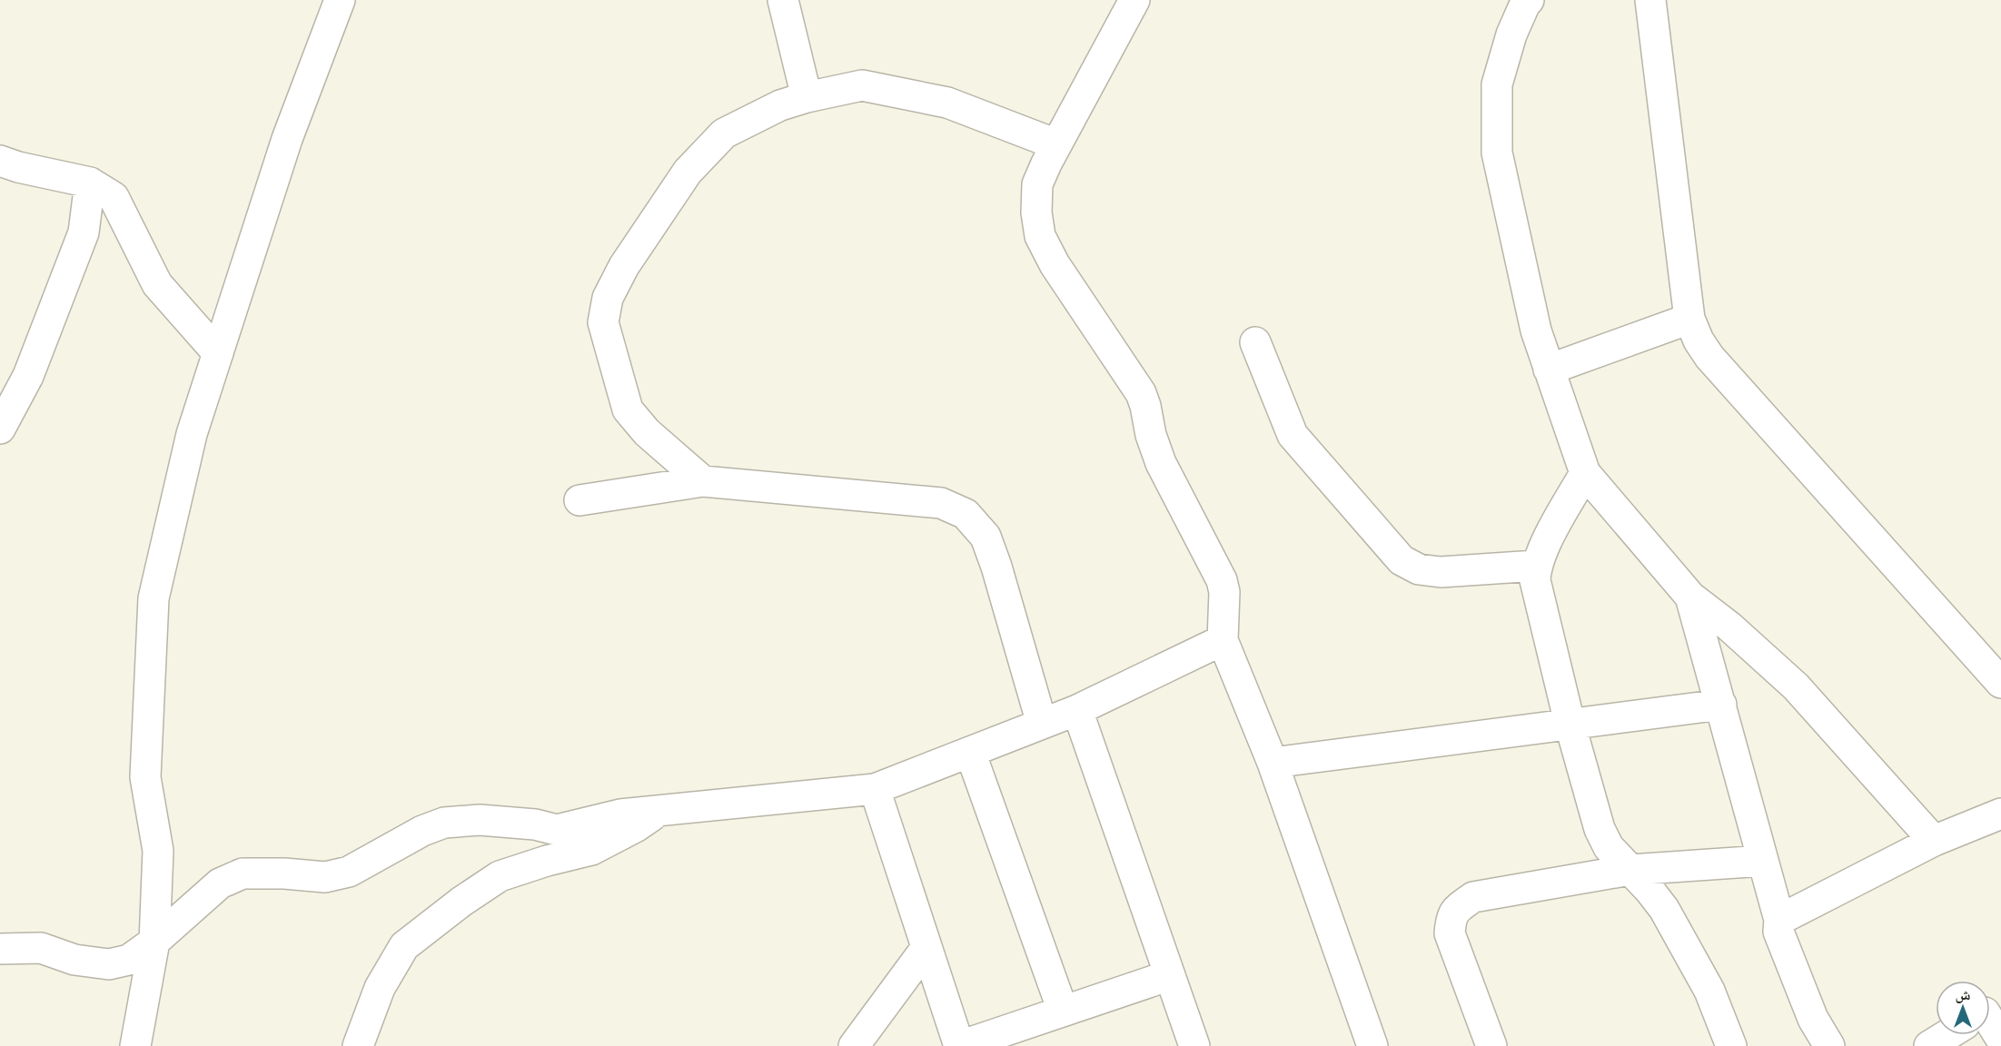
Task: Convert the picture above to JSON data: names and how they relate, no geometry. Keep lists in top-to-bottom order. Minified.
{"north":"top"}
